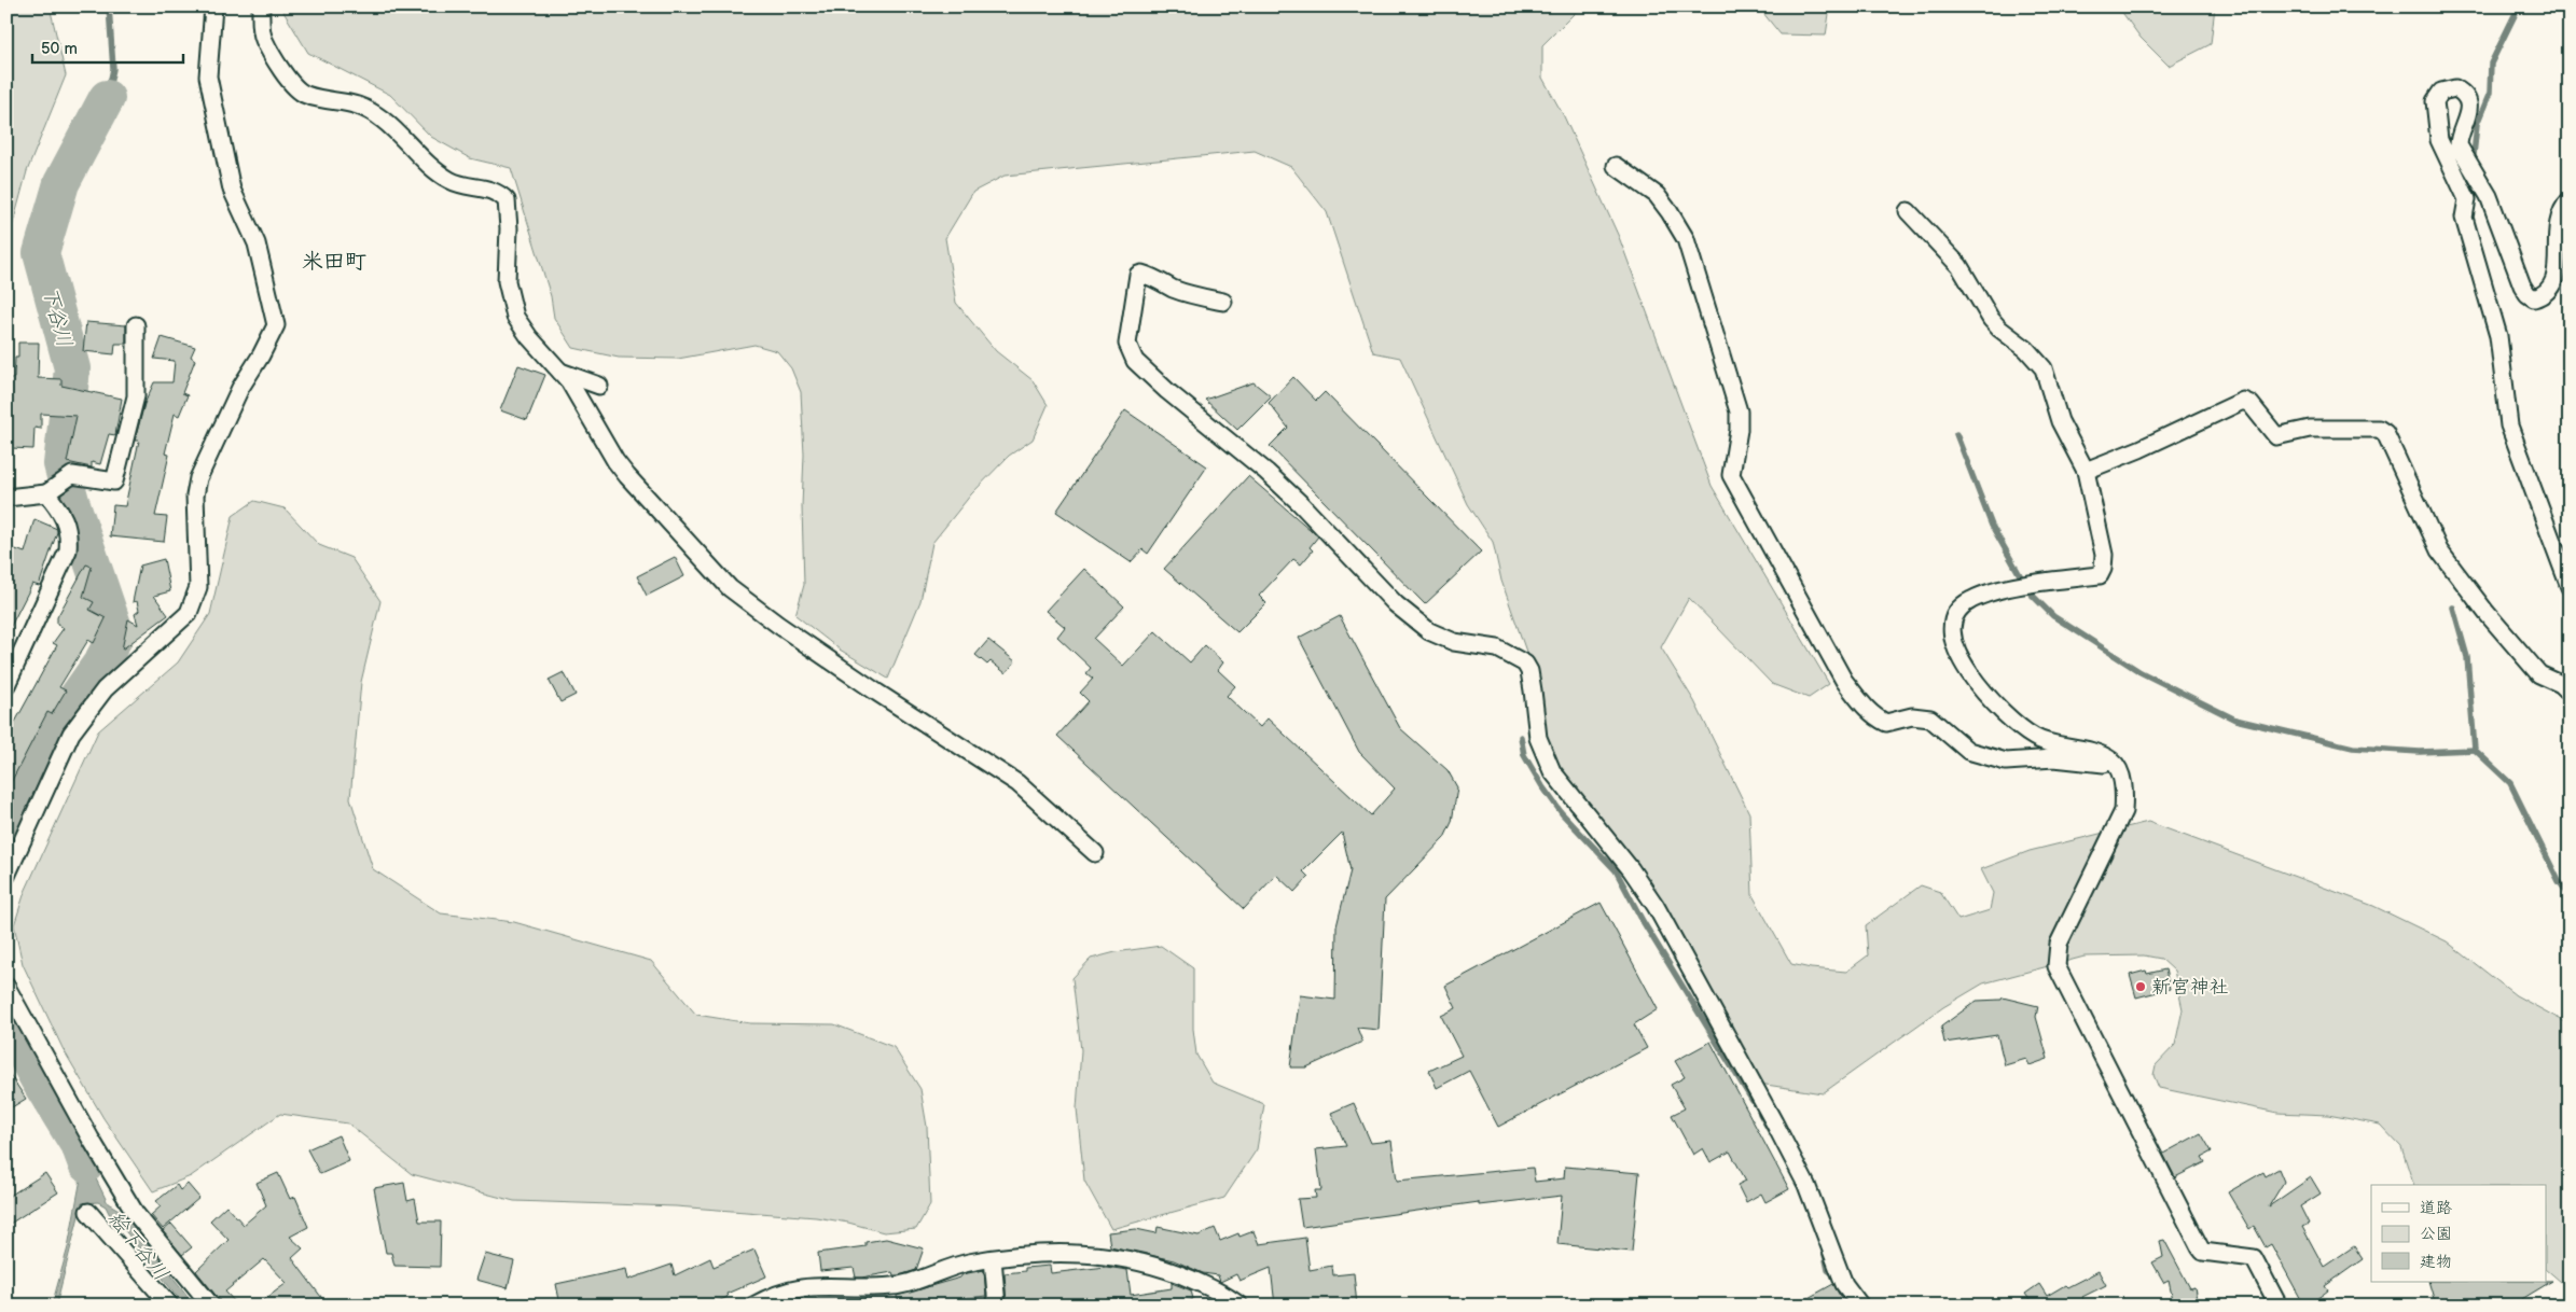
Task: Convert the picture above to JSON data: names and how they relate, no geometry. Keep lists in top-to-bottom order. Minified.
{"districts":["米田町"],"water":["下谷川","絵下谷川"],"places":["新宮神社"],"legend":["道路","公園","建物"],"scale_bar":"50 m"}
